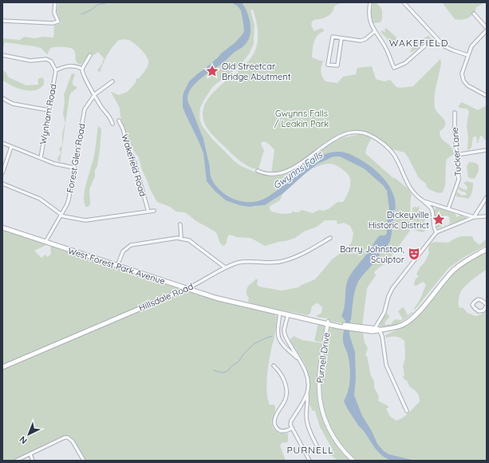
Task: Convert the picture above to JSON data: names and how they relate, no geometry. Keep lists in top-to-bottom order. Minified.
{"streets":{"main road":["West Forest Park Avenue","Hillsdale Road"],"street":["Wynham Road","Tucker Lane","Forest Glen Road","Wakefield Road","Purnell Drive"]},"crossings":[["Forest Glen Road","West Forest Park Avenue"],["West Forest Park Avenue","Hillsdale Road"],["West Forest Park Avenue","Purnell Drive"]],"districts":["WAKEFIELD","PURNELL"],"water":["Gwynns Falls"],"parks":["Gwynns Falls / Leakin Park"],"places":{"place":["Old Streetcar Bridge Abutment","Dickeyville Historic District"],"theatre":["Barry Johnston, Sculptor"]},"north":"bottom left"}
